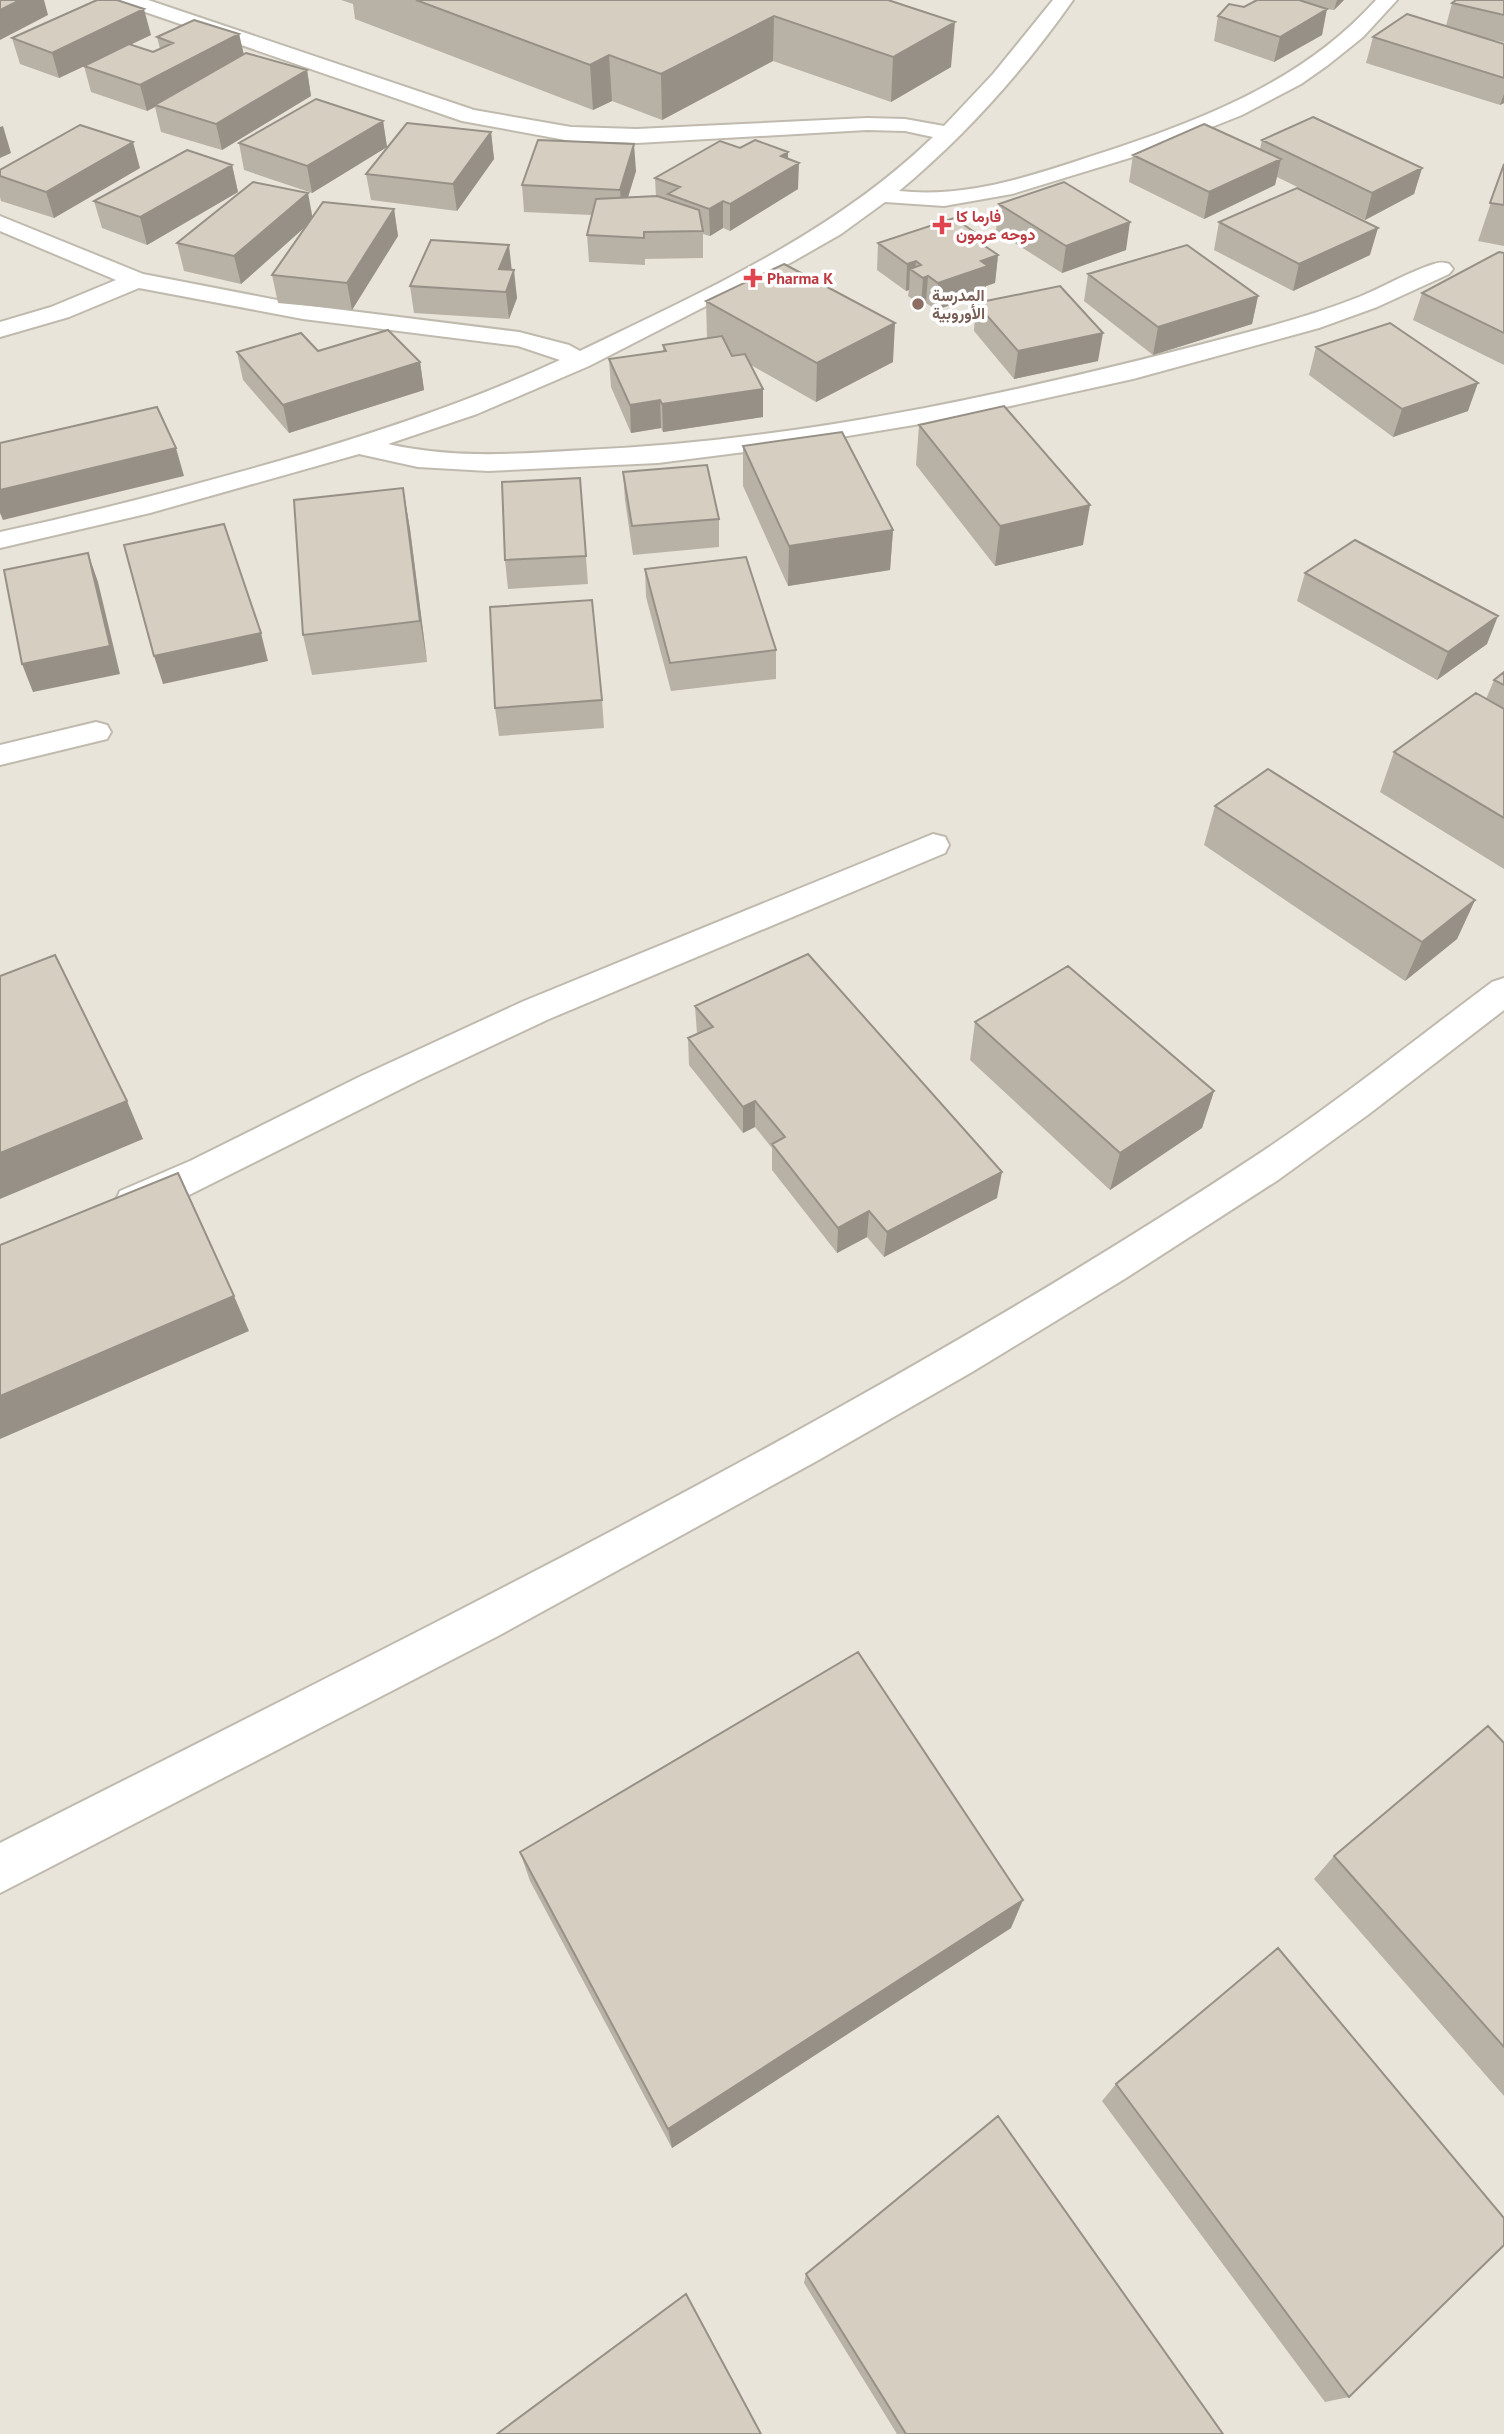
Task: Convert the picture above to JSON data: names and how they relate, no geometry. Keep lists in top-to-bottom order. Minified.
{"places":{"health":["فارما كا دوحه عرمون","Pharma K"],"other":["المدرسة الأوروبية"]}}
